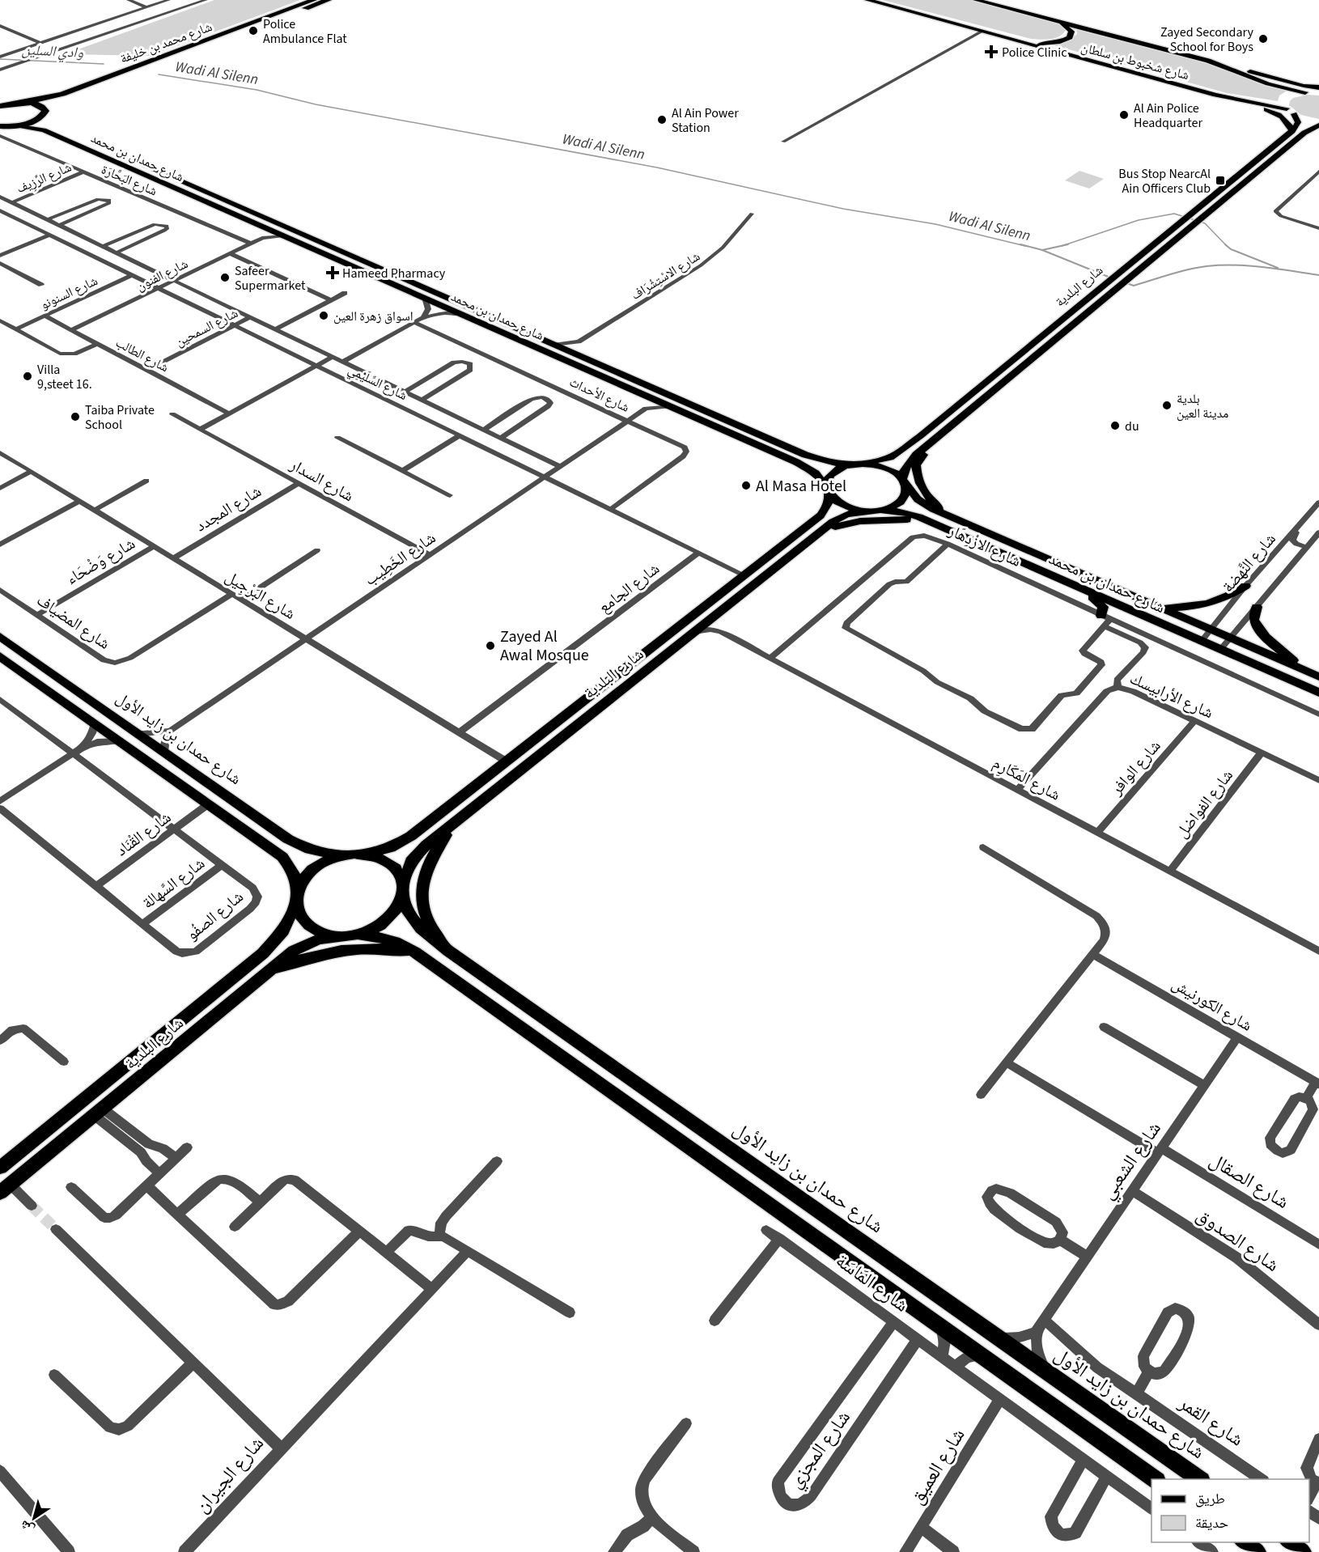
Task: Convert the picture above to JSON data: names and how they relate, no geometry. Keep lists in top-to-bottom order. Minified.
{"streets":{"highway":["شارع محمد بن خليفة"],"main road":["شارع شخبوط بن سلطان","شارع حمدان بن محمد","شارع البلدية","شارع حمدان بن زايد الأول"],"street":["شارع الرِّزِيف","شارع البَحَّارَة","شارع الفنون","شارع الاسْتِشْرَاف","شارع السنونو","شارع السمحين","شارع الطالب","شارع السِّلَيْمِي","شارع الأحداث","شارع السدار","شارع المجدد","شارع الازْدِهَار","شارع الخَطِيب","شارع وَضْحَاء","شارع النَّهضة","شارع الجامع","شارع البَرْجِيل","شارع المضياف","شارع الأرابيسك","شارع الوافر","شارع المَكَارِم","شارع الفواضل","شارع القْنَاد","شارع السَّهالة","شارع الصفُو","شارع الكورنيش","شارع الشعبي","شارع الصقال","شارع الصدوق","شارع المَاسَة","شارع القمر","شارع المجزي","شارع العميق","شارع الجيران"]},"crossings":[["شارع محمد بن خليفة","شارع حمدان بن محمد"],["شارع حمدان بن محمد","شارع الفنون"],["شارع حمدان بن محمد","شارع الاسْتِشْرَاف"],["شارع حمدان بن محمد","شارع البلدية"],["شارع حمدان بن محمد","شارع الخَطِيب"],["شارع حمدان بن محمد","شارع النَّهضة"],["شارع الرِّزِيف","شارع البَحَّارَة"],["شارع الرِّزِيف","شارع السِّلَيْمِي"],["شارع البَحَّارَة","شارع الفنون"],["شارع الفنون","شارع الطالب"],["شارع الفنون","شارع السِّلَيْمِي"],["شارع البلدية","شارع السِّلَيْمِي"],["شارع البلدية","شارع البَرْجِيل"],["شارع البلدية","شارع حمدان بن زايد الأول"],["شارع البلدية","شارع المَكَارِم"],["شارع السنونو","شارع الطالب"],["شارع السنونو","شارع السِّلَيْمِي"],["شارع السمحين","شارع الطالب"],["شارع السمحين","شارع السِّلَيْمِي"],["شارع السِّلَيْمِي","شارع الأحداث"],["شارع السِّلَيْمِي","شارع الخَطِيب"],["شارع السِّلَيْمِي","شارع الجامع"],["شارع الأحداث","شارع الخَطِيب"],["شارع السدار","شارع المجدد"],["شارع السدار","شارع الخَطِيب"],["شارع المجدد","شارع البَرْجِيل"],["شارع الازْدِهَار","شارع المَكَارِم"],["شارع الخَطِيب","شارع البَرْجِيل"],["شارع الخَطِيب","شارع حمدان بن زايد الأول"],["شارع وَضْحَاء","شارع البَرْجِيل"],["شارع وَضْحَاء","شارع المضياف"],["شارع الجامع","شارع البَرْجِيل"],["شارع البَرْجِيل","شارع المضياف"],["شارع الأرابيسك","شارع الوافر"],["شارع الأرابيسك","شارع المَكَارِم"],["شارع الأرابيسك","شارع الفواضل"],["شارع الوافر","شارع المَكَارِم"],["شارع المَكَارِم","شارع الفواضل"],["شارع القْنَاد","شارع الصفُو"],["شارع السَّهالة","شارع الصفُو"],["شارع الكورنيش","شارع الشعبي"],["شارع الشعبي","شارع الصقال"],["شارع الشعبي","شارع الصدوق"],["شارع الشعبي","شارع القمر"],["شارع المَاسَة","شارع المجزي"],["شارع المَاسَة","شارع العميق"]],"water":["وادي السلين","Wadi Al Silenn"],"places":{"other":["Police Ambulance Flat","Zayed Secondary School for Boys","Al Ain Police Headquarter","Al Ain Power Station","Safeer Supermarket","اسواق زهرة العين","Villa 9,steet 16.","بلدية مدينة العين","Taiba Private School","du","Al Masa Hotel","Zayed Al Awal Mosque"],"health":["Police Clinic","Hameed Pharmacy"],"transit":["Bus Stop NearcAl Ain Officers Club"]},"legend":["طريق","حديقة"],"north":"bottom left"}
